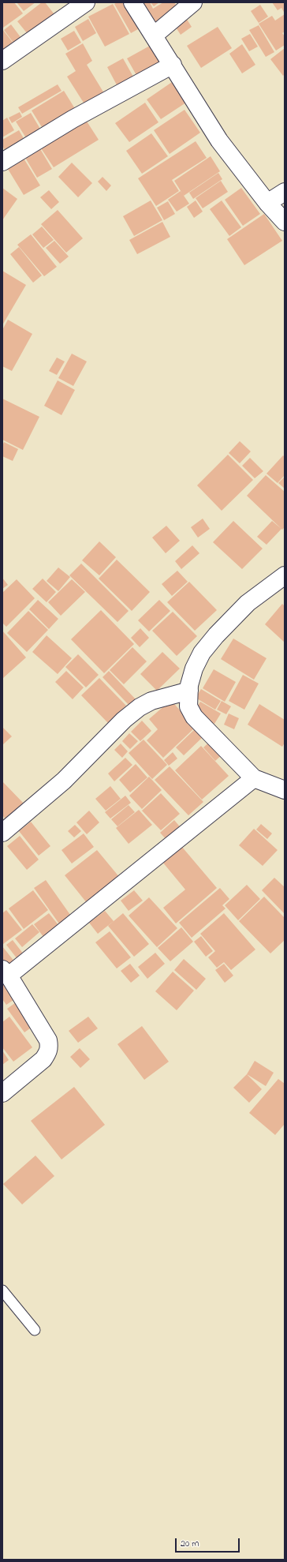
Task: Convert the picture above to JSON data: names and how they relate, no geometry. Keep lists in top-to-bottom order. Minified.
{"scale_bar":"20 m"}
